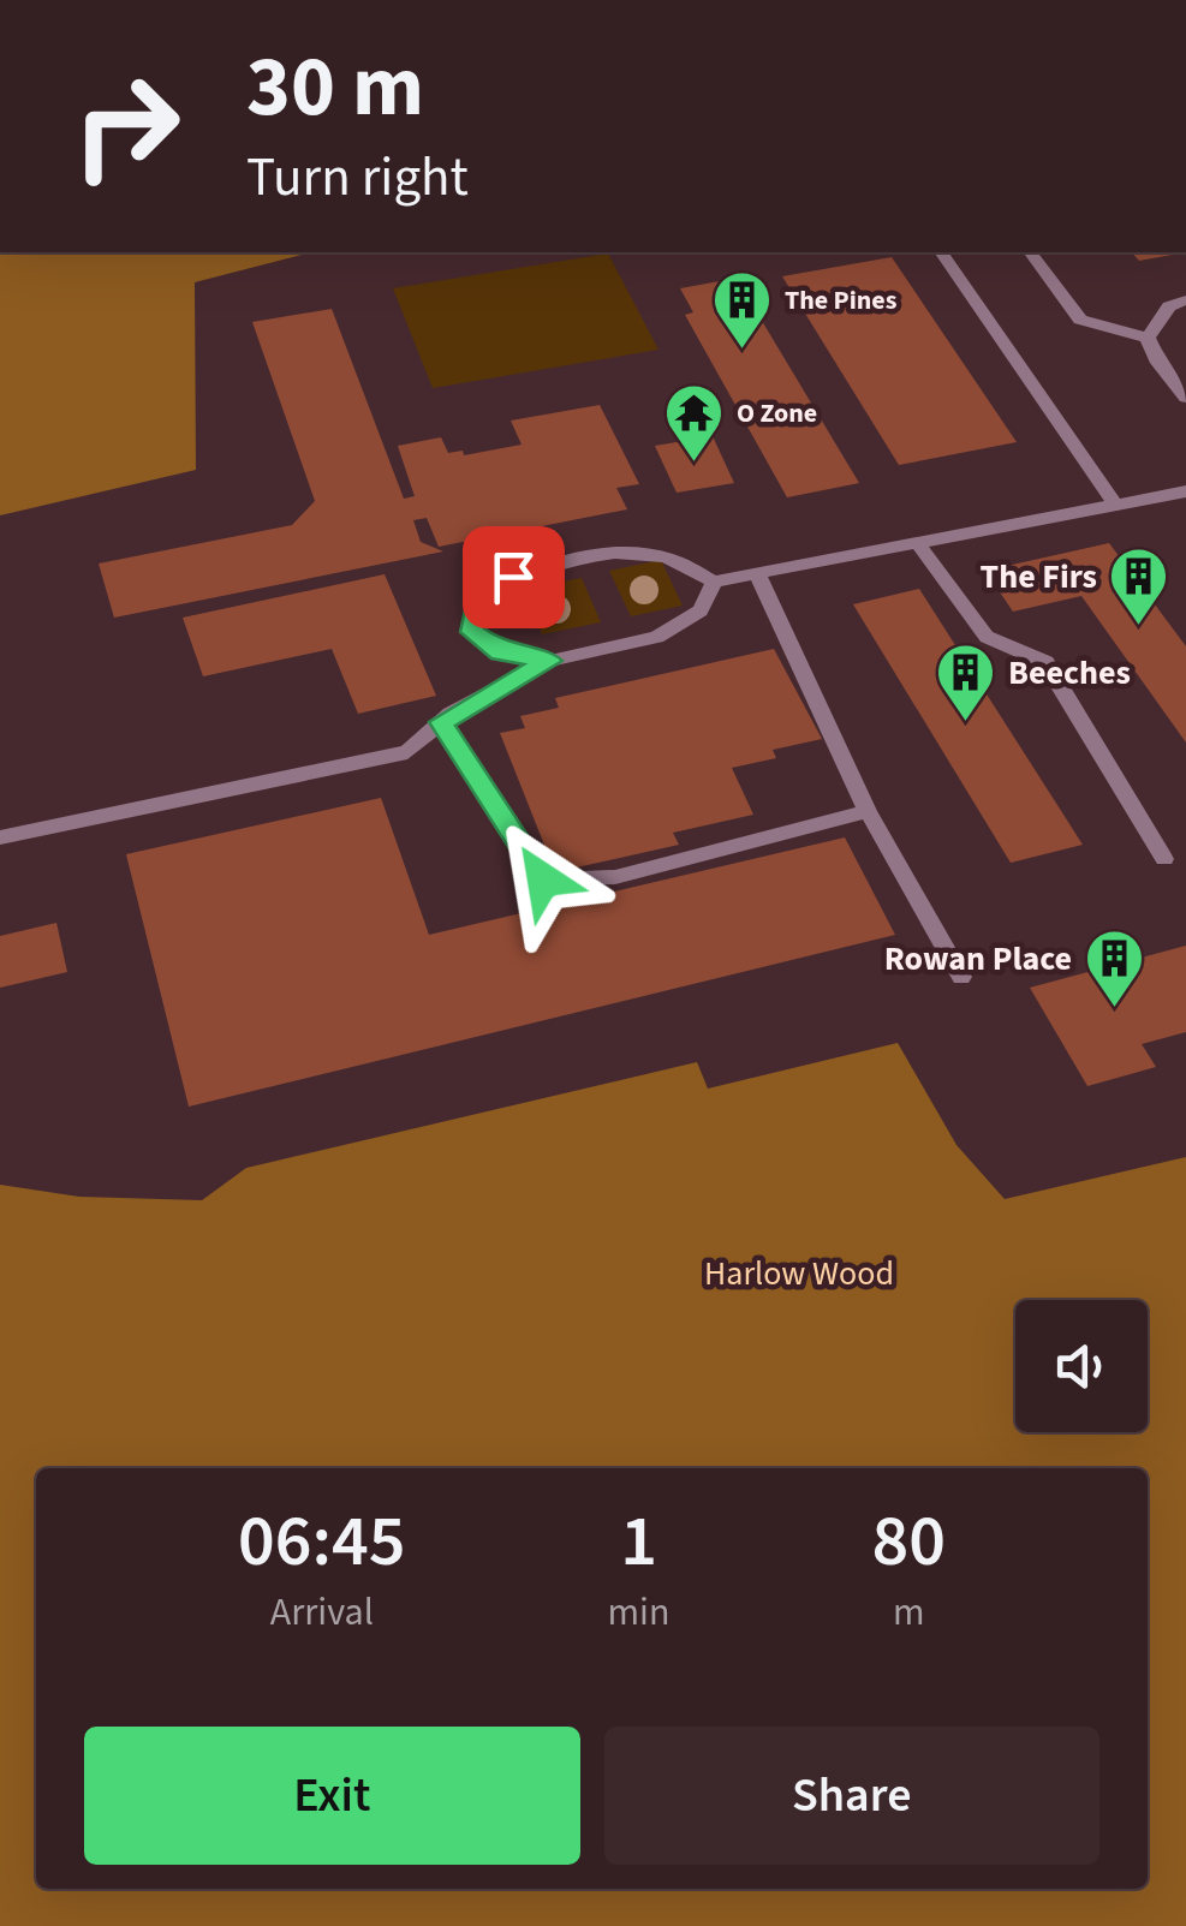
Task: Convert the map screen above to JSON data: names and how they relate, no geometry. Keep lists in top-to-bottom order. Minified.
{"parks":["Harlow Wood"],"places":{"building":["The Pines","The Firs","Beeches","Rowan Place"],"temple":["O Zone"]},"page":{"turn":["30 m","Turn right"],"eta":["06:45","Arrival","1","min","80","m"],"buttons":["Exit","Share"]}}
